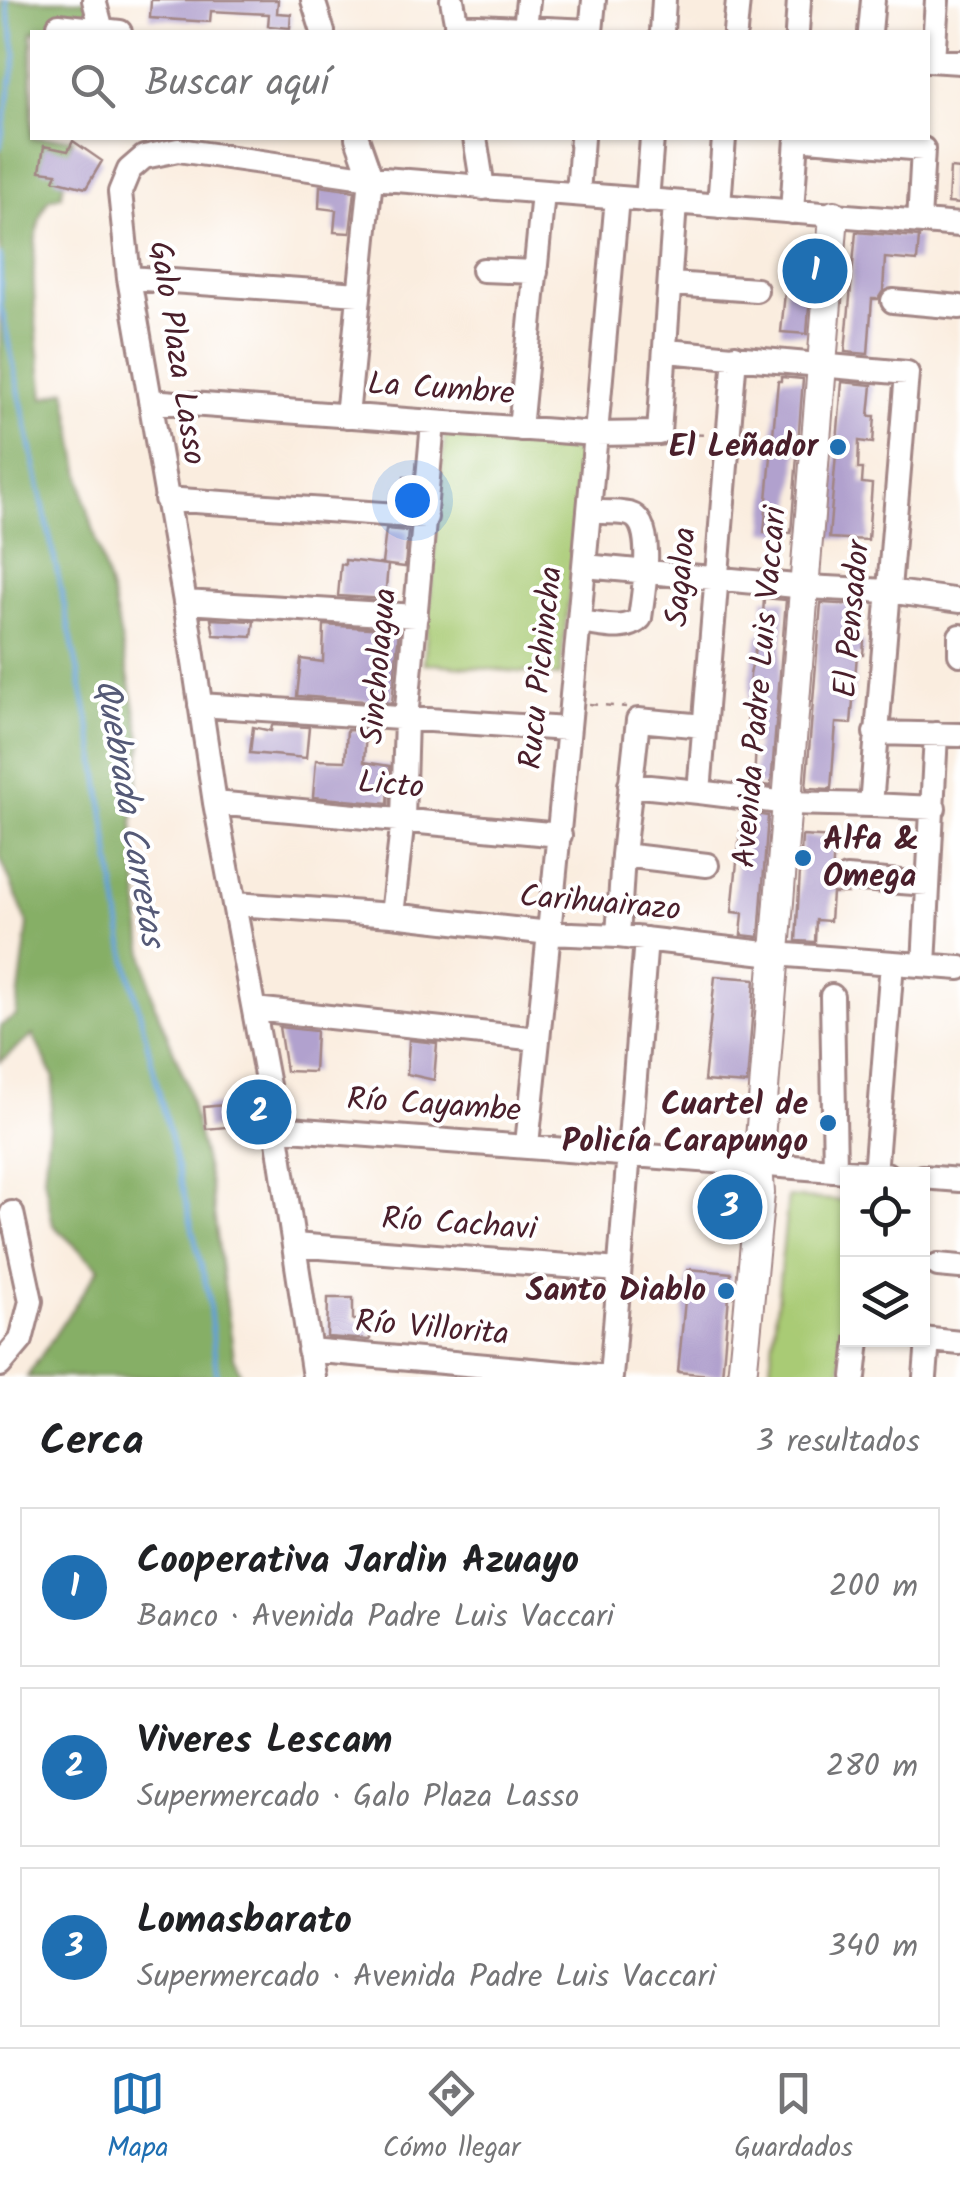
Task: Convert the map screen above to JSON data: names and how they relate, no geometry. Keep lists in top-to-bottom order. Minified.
{"streets":{"main road":["Avenida Padre Luis Vaccari"],"street":["Galo Plaza Lasso","La Cumbre","Sagaloa","El Pensador","Sincholagua","Rucu Pichincha","Licto","Carihuairazo","Río Cayambe","Río Cachavi","Río Villorita"]},"crossings":[["Galo Plaza Lasso","La Cumbre"],["Galo Plaza Lasso","Rucu Pichincha"],["Galo Plaza Lasso","Avenida Padre Luis Vaccari"],["Galo Plaza Lasso","Licto"],["Galo Plaza Lasso","Carihuairazo"],["Galo Plaza Lasso","Río Cayambe"],["Galo Plaza Lasso","Río Cachavi"],["Galo Plaza Lasso","Río Villorita"],["La Cumbre","Sincholagua"],["La Cumbre","Rucu Pichincha"],["El Pensador","Avenida Padre Luis Vaccari"],["Sincholagua","Licto"],["Sincholagua","Carihuairazo"],["Rucu Pichincha","Licto"],["Rucu Pichincha","Carihuairazo"],["Rucu Pichincha","Río Cayambe"],["Avenida Padre Luis Vaccari","Carihuairazo"],["Avenida Padre Luis Vaccari","Río Cayambe"]],"water":["Quebrada Carretas"],"places":["El Leñador","Alfa & Omega","Cuartel de Policía Carapungo","Santo Diablo"],"page":{"search":"Buscar aquí","pins":["1","2","3"],"heading":["Cerca","3 resultados"],"list":[{"mark":"1","name":"Cooperativa Jardin Azuayo","note":"Banco · Avenida Padre Luis Vaccari","value":"200 m"},{"mark":"2","name":"Viveres Lescam","note":"Supermercado · Galo Plaza Lasso","value":"280 m"},{"mark":"3","name":"Lomasbarato","note":"Supermercado · Avenida Padre Luis Vaccari","value":"340 m"}],"nav":["Mapa","Cómo llegar","Guardados"]}}
